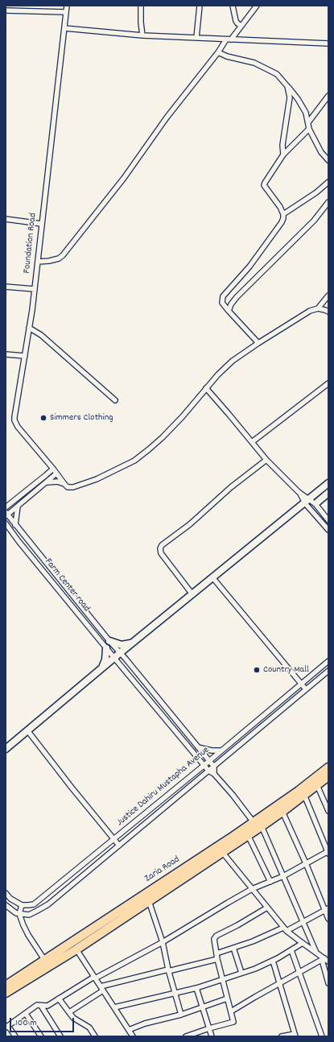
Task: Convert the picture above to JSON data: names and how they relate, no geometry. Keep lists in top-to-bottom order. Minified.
{"streets":{"highway":["Zaria Road"],"street":["Foundation Road","Farm Center road","Justice Dahiru Mustapha Avenue"]},"crossings":[["Farm Center road","Justice Dahiru Mustapha Avenue"]],"places":["Simmers Clothing","Country Mall"],"scale_bar":"100 m"}
